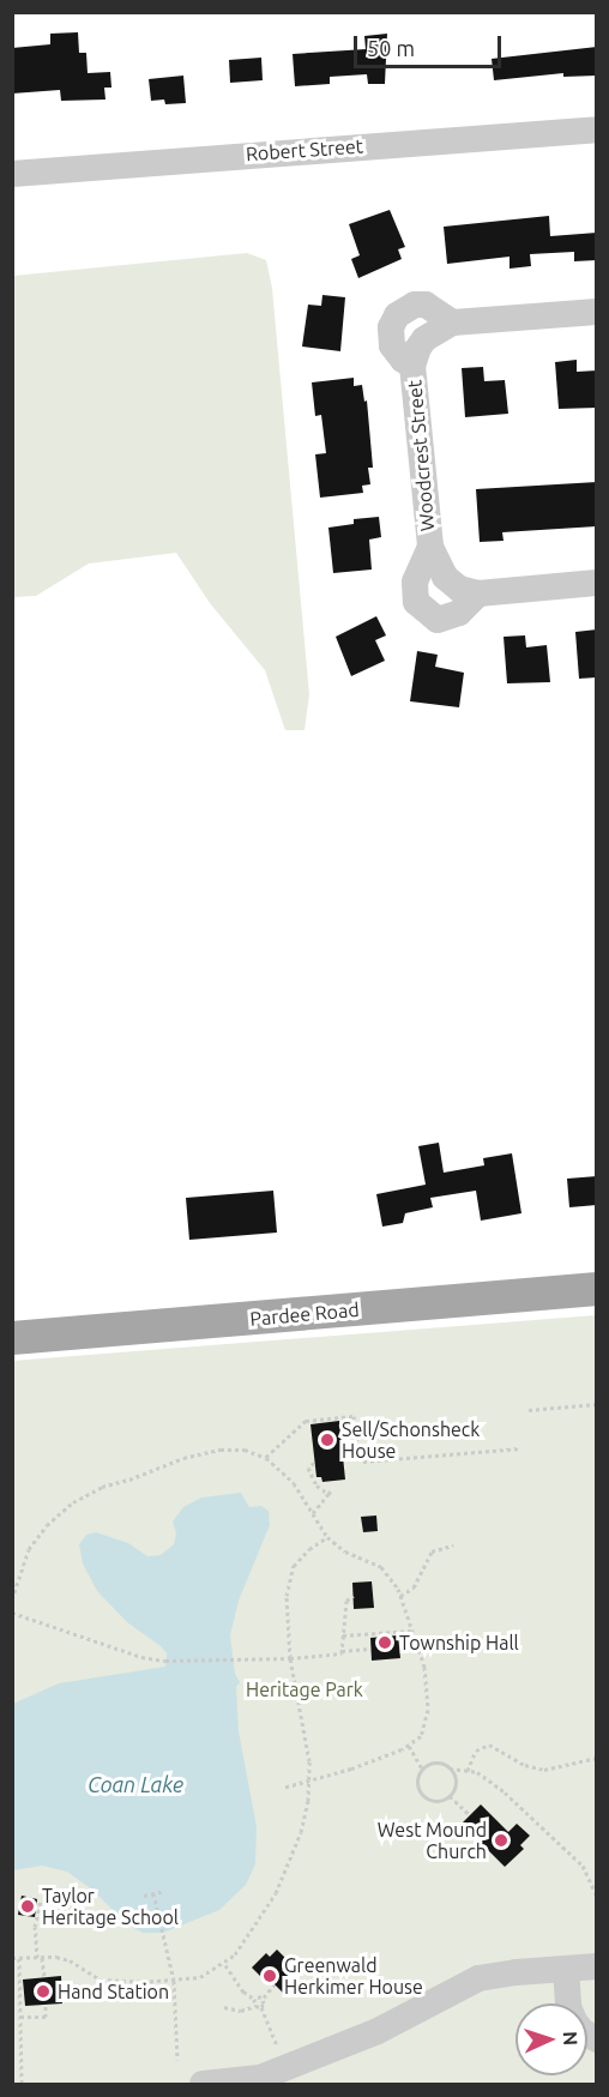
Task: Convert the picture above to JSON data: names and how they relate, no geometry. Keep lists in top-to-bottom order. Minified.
{"streets":{"main road":["Pardee Road"],"street":["Robert Street","Woodcrest Street"]},"water":["Coan Lake"],"parks":["Heritage Park"],"places":["Sell/Schonsheck House","Township Hall","West Mound Church","Taylor Heritage School","Greenwald Herkimer House","Hand Station"],"scale_bar":"50 m","north":"right"}
